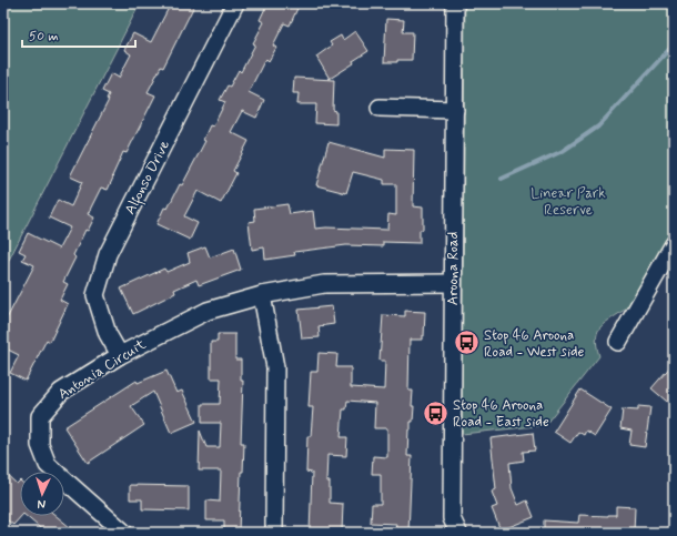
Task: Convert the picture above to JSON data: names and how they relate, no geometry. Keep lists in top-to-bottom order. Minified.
{"streets":{"street":["Alfonso Drive","Aroona Road","Antonia Circuit"]},"crossings":[["Alfonso Drive","Antonia Circuit"],["Aroona Road","Antonia Circuit"]],"parks":["Linear Park Reserve"],"places":{"bus stop":["Stop 46 Aroona Road - West side","Stop 46 Aroona Road - East side"]},"scale_bar":"50 m","north":"bottom"}
